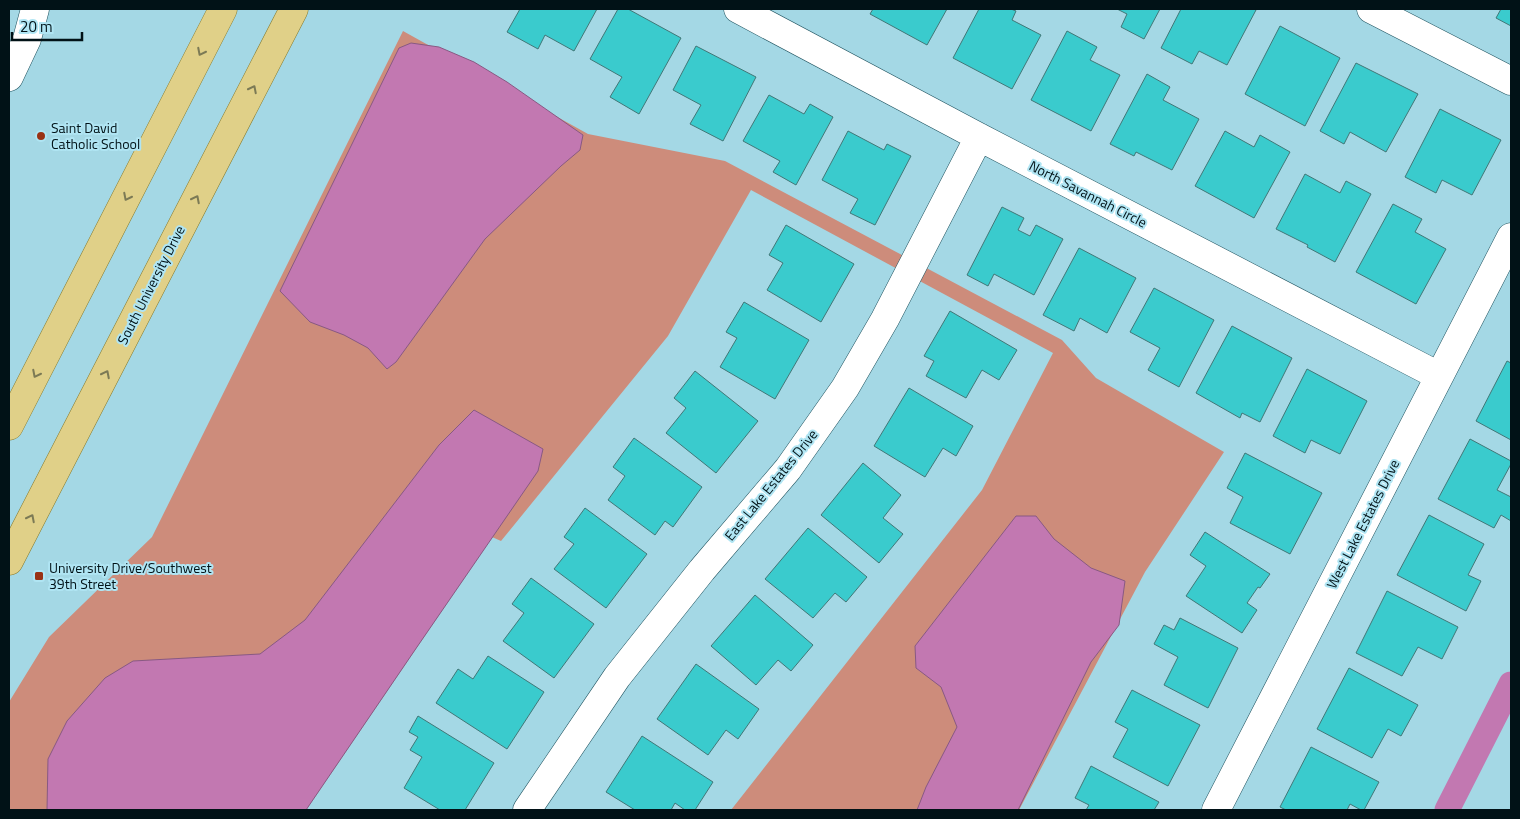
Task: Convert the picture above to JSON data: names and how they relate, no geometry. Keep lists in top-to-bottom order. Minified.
{"streets":{"main road":["South University Drive"],"street":["North Savannah Circle","East Lake Estates Drive","West Lake Estates Drive"]},"crossings":[["North Savannah Circle","East Lake Estates Drive"],["North Savannah Circle","West Lake Estates Drive"]],"places":{"other":["Saint David Catholic School"],"transit":["University Drive/Southwest 39th Street"]},"scale_bar":"20 m"}
